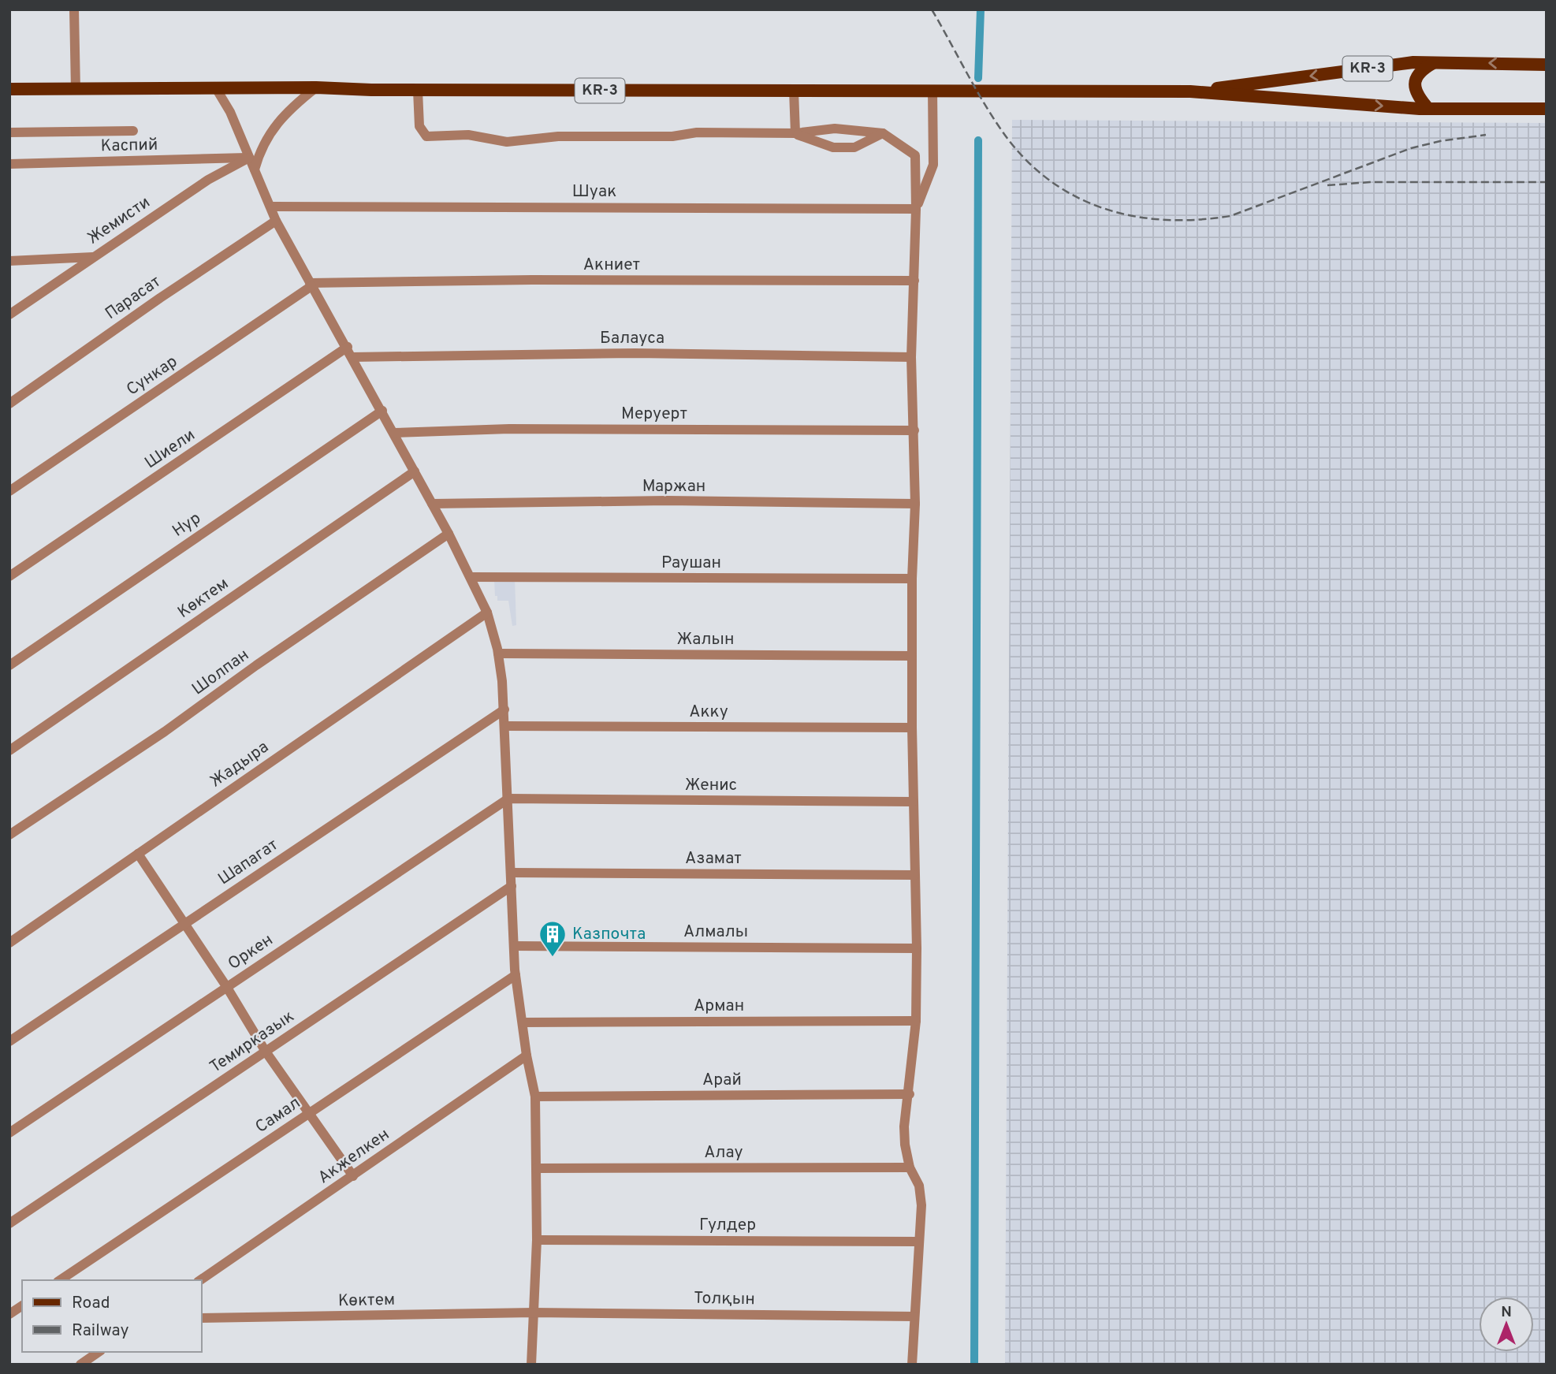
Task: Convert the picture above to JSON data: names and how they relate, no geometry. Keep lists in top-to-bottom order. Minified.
{"streets":{"main road":["KR-3"],"street":["Каспий","Шуак","Жемисти","Акниет","Парасат","Балауса","Сункар","Меруерт","Шиели","Маржан","Нур","Раушан","Көктем","Жалын","Шолпан","Акку","Жадыра","Женис","Азамат","Шапагат","Алмалы","Оркен","Арман","Темирказык","Арай","Самал","Алау","Акжелкен","Гулдер","Толқын"]},"crossings":[["Каспий","Жемисти"],["Акниет","Сункар"],["Көктем","Толқын"],["Женис","Оркен"]],"places":{"building":["Казпочта"]},"legend":["Road","Railway"],"north":"top"}
